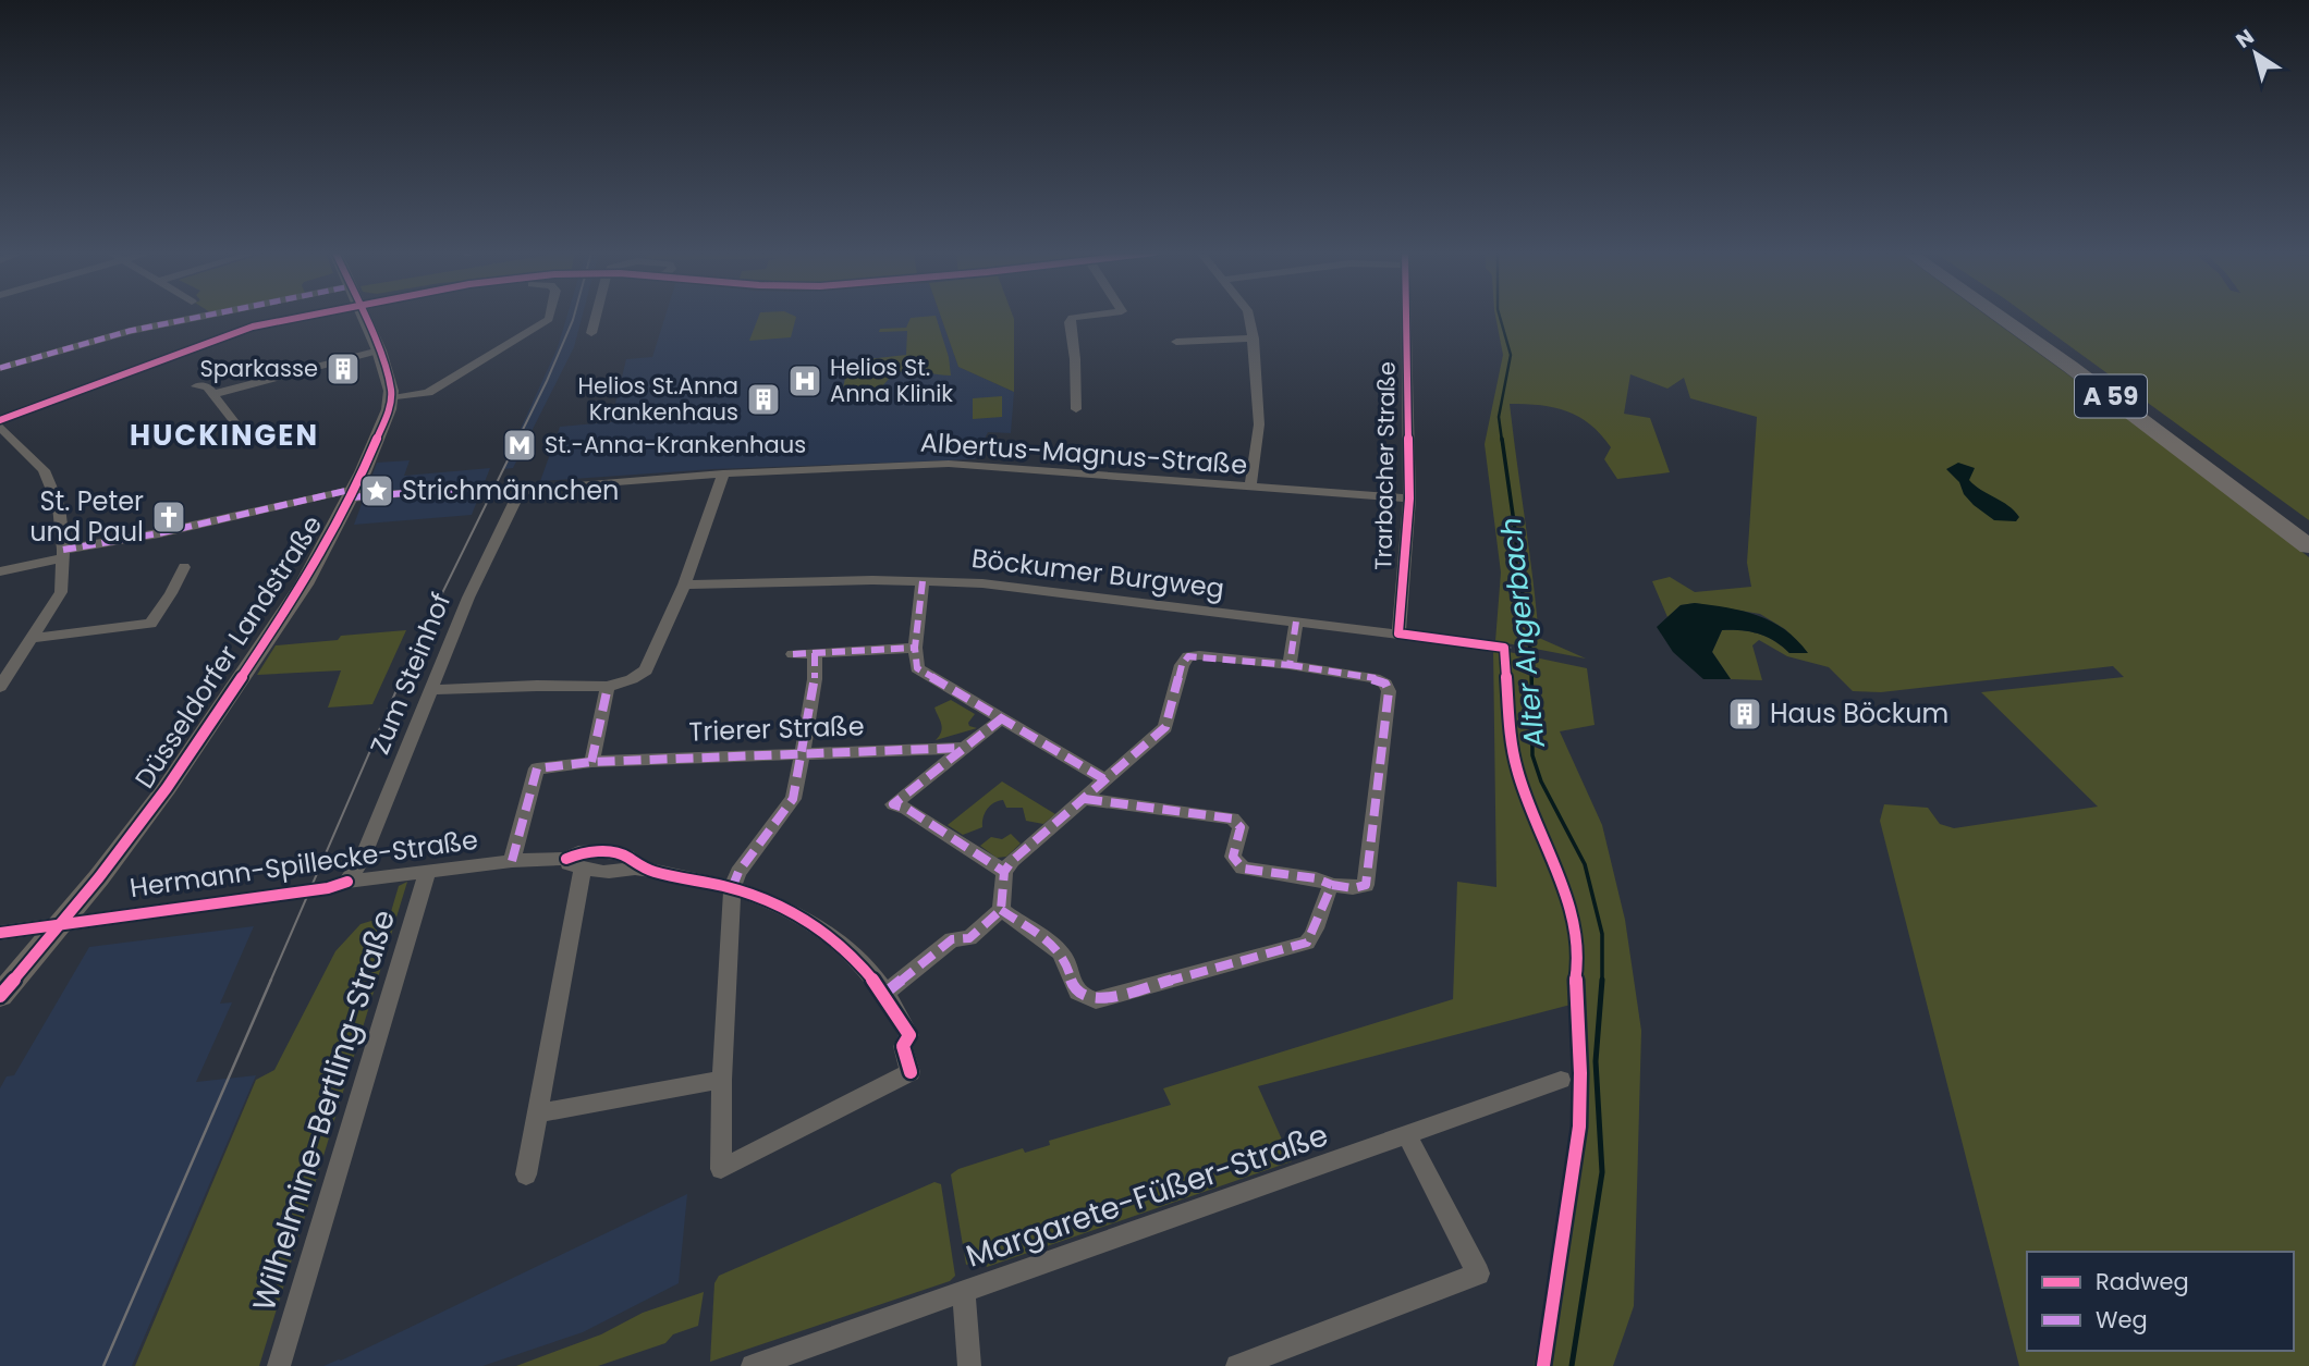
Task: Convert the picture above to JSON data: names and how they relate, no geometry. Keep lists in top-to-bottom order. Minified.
{"streets":{"highway":["A 59"],"main road":["Düsseldorfer Landstraße"],"street":["Albertus-Magnus-Straße","Trarbacher Straße","Böckumer Burgweg","Zum Steinhof","Trierer Straße","Hermann-Spillecke-Straße","Wilhelmine-Bertling-Straße","Margarete-Füßer-Straße"]},"crossings":[["Albertus-Magnus-Straße","Trarbacher Straße"],["Albertus-Magnus-Straße","Zum Steinhof"],["Trarbacher Straße","Böckumer Burgweg"],["Düsseldorfer Landstraße","Hermann-Spillecke-Straße"],["Zum Steinhof","Hermann-Spillecke-Straße"],["Trierer Straße","Hermann-Spillecke-Straße"],["Hermann-Spillecke-Straße","Wilhelmine-Bertling-Straße"]],"districts":["HUCKINGEN"],"water":["Alter Angerbach"],"places":{"building":["Sparkasse","Helios St.Anna Krankenhaus","Haus Böckum"],"hospital":["Helios St. Anna Klinik"],"metro station":["St.-Anna-Krankenhaus"],"place":["Strichmännchen"],"church":["St. Peter und Paul"]},"legend":["Radweg","Weg"],"north":"top left"}
